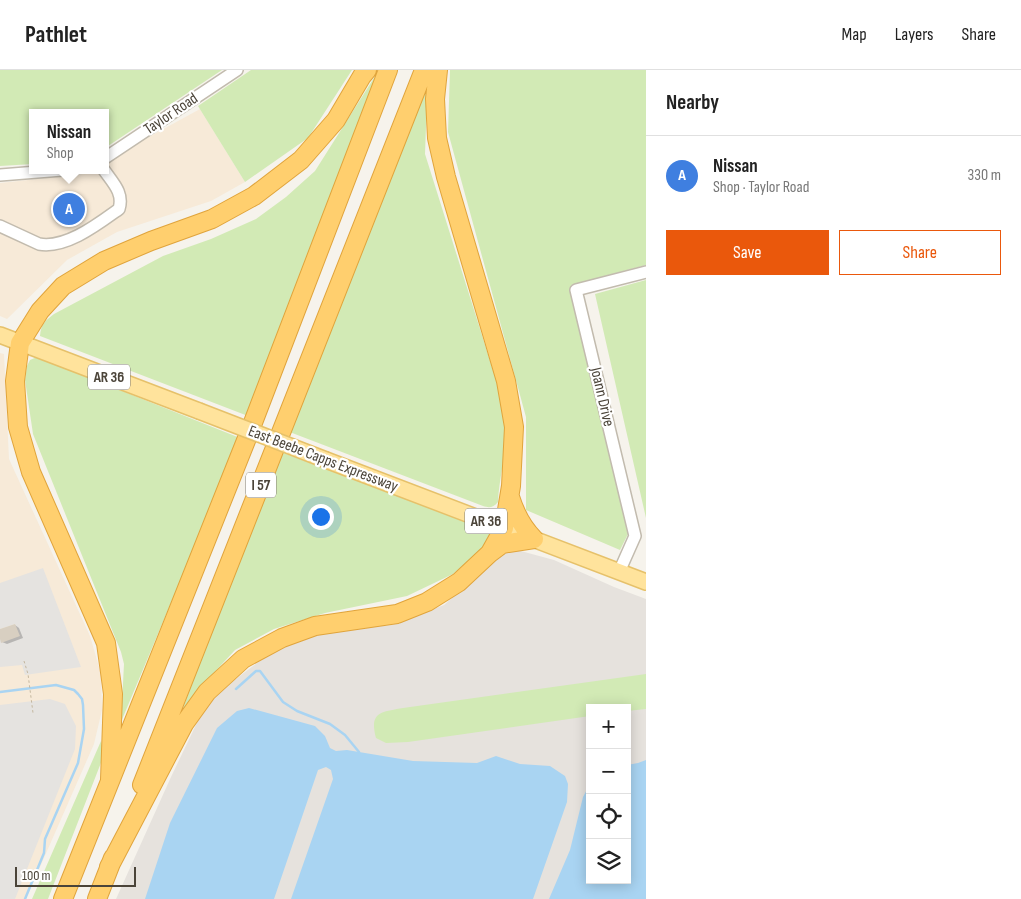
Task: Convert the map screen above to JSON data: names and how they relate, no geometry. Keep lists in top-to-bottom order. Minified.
{"streets":{"highway":["I 57"],"main road":["AR 36","East Beebe Capps Expressway"],"street":["Taylor Road","Joann Drive"]},"crossings":[["Joann Drive","East Beebe Capps Expressway"]],"scale_bar":"100 m","page":{"header":"Pathlet","nav":["Map","Layers","Share"],"heading":"Nearby","popup":["Nissan","Shop"],"list":[{"mark":"A","name":"Nissan","note":"Shop · Taylor Road","value":"330 m"}],"pins":"A","buttons":["Save","Share"],"map_buttons":["+","−"],"scale":"100 m"}}
